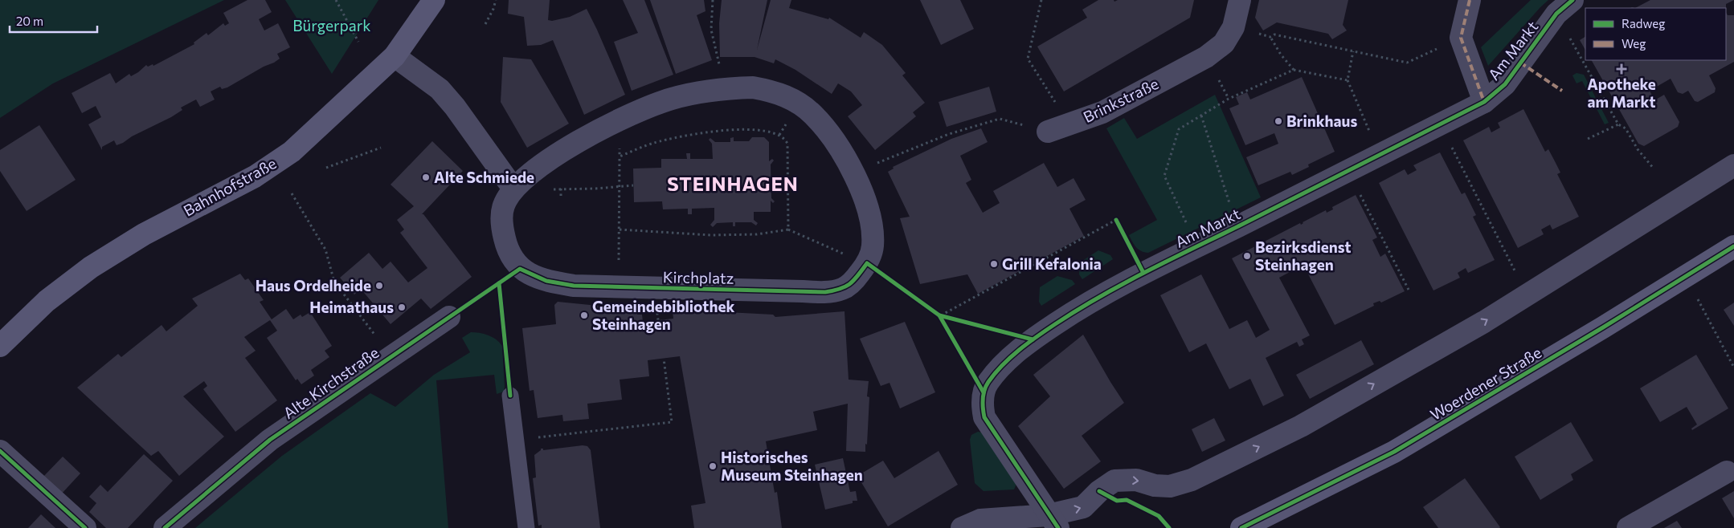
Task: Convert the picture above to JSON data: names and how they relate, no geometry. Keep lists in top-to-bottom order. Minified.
{"streets":{"main road":["Bahnhofstraße","Woerdener Straße"],"street":["Am Markt","Brinkstraße","Kirchplatz","Alte Kirchstraße"]},"districts":["STEINHAGEN"],"parks":["Bürgerpark"],"places":{"health":["Apotheke am Markt"],"other":["Brinkhaus","Alte Schmiede","Bezirksdienst Steinhagen","Grill Kefalonia","Haus Ordelheide","Heimathaus","Gemeindebibliothek Steinhagen","Historisches Museum Steinhagen"]},"legend":["Radweg","Weg"],"scale_bar":"20 m"}
